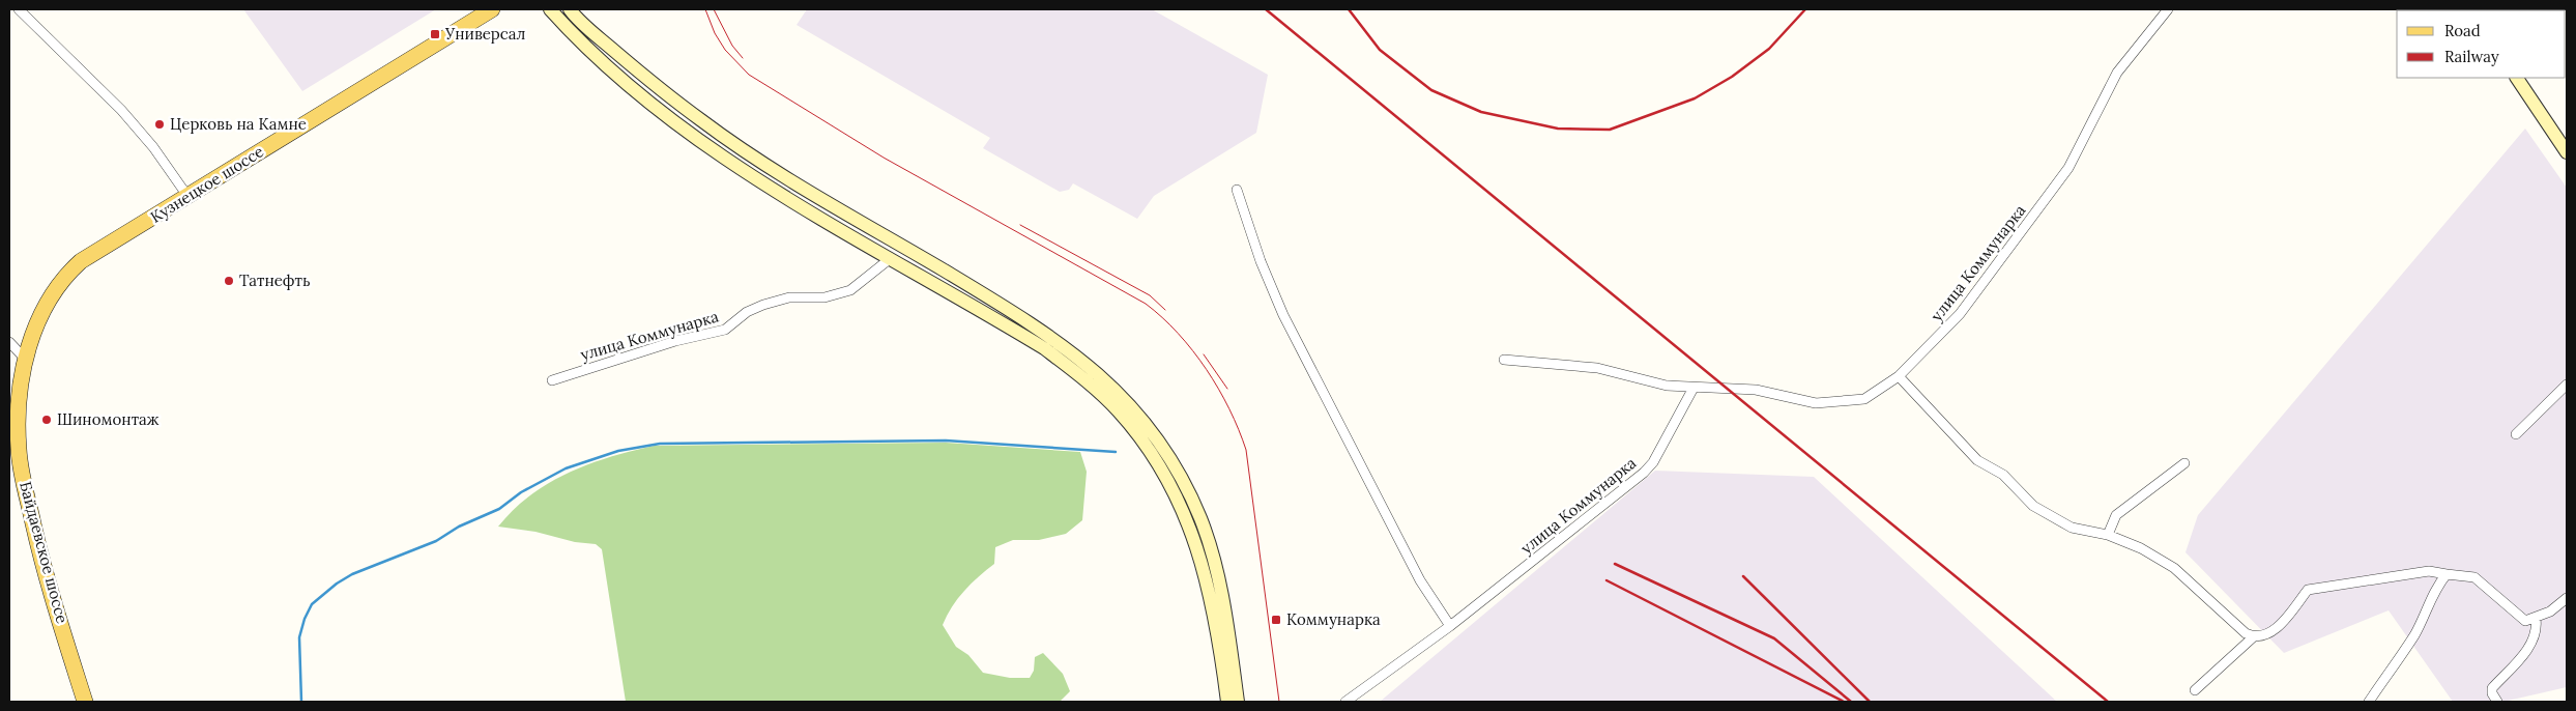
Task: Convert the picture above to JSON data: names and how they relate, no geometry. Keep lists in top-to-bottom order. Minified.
{"streets":{"main road":["Кузнецкое шоссе","Байдаевское шоссе"],"street":["улица Коммунарка"]},"crossings":[["Кузнецкое шоссе","Байдаевское шоссе"]],"places":{"transit":["Универсал","Коммунарка"],"other":["Церковь на Камне","Татнефть","Шиномонтаж"]},"legend":["Road","Railway"]}
